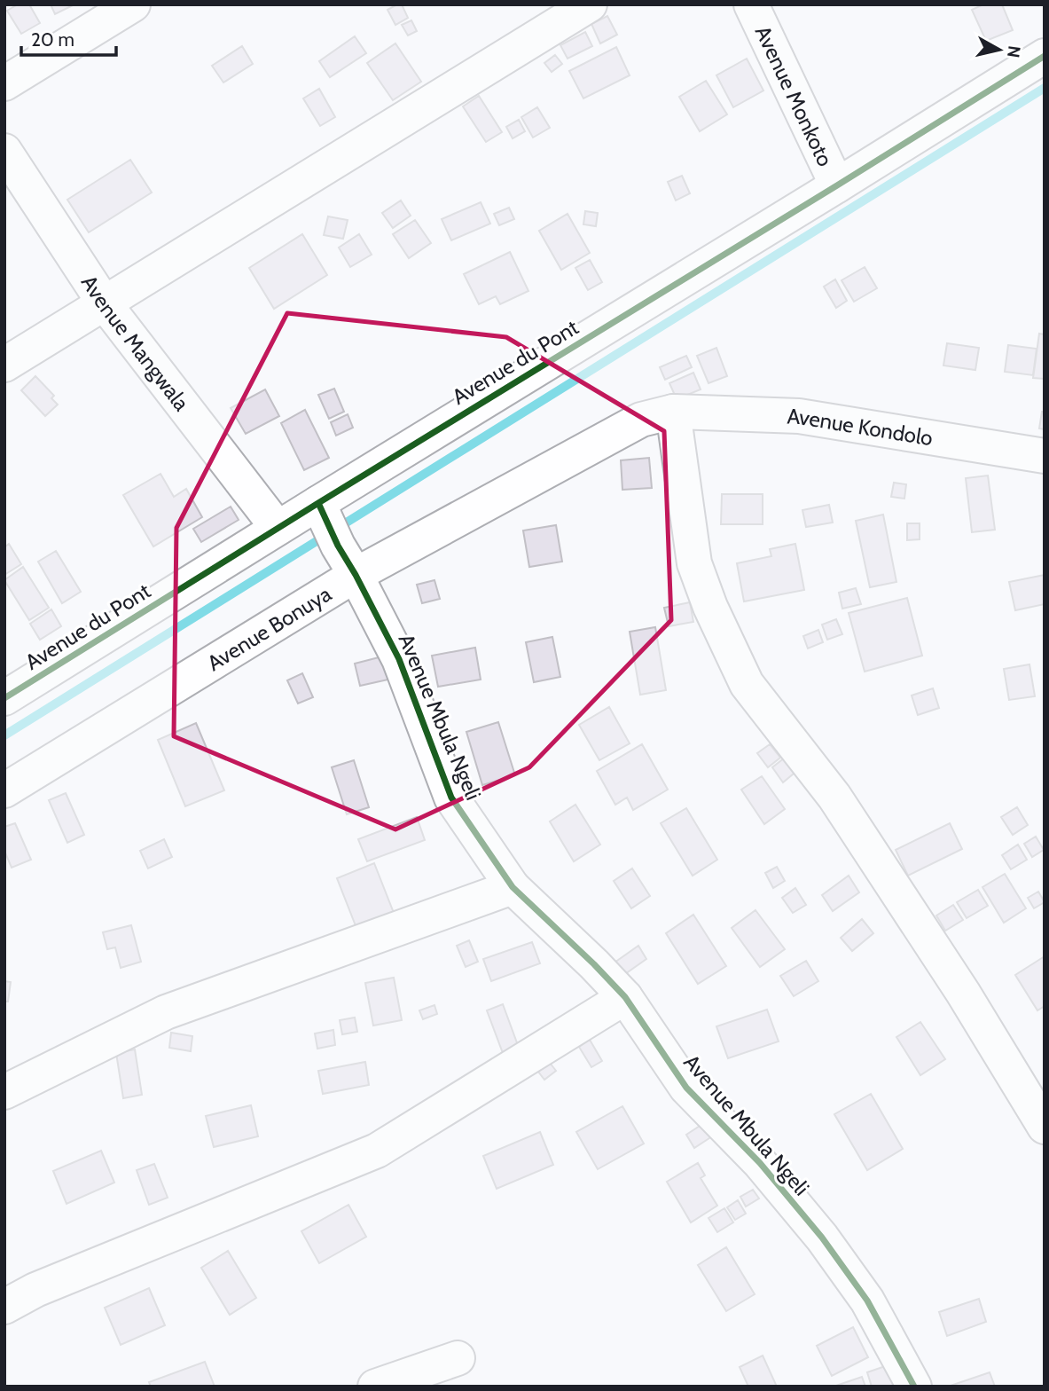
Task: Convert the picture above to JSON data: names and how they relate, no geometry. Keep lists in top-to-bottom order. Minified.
{"streets":{"street":["Avenue Monkoto","Avenue Mangwala","Avenue du Pont","Avenue Kondolo","Avenue Bonuya","Avenue Mbula Ngeli"]},"crossings":[["Avenue Monkoto","Avenue du Pont"],["Avenue Mangwala","Avenue du Pont"],["Avenue du Pont","Avenue Mbula Ngeli"],["Avenue Kondolo","Avenue Bonuya"],["Avenue Bonuya","Avenue Mbula Ngeli"]],"scale_bar":"20 m","north":"right"}
